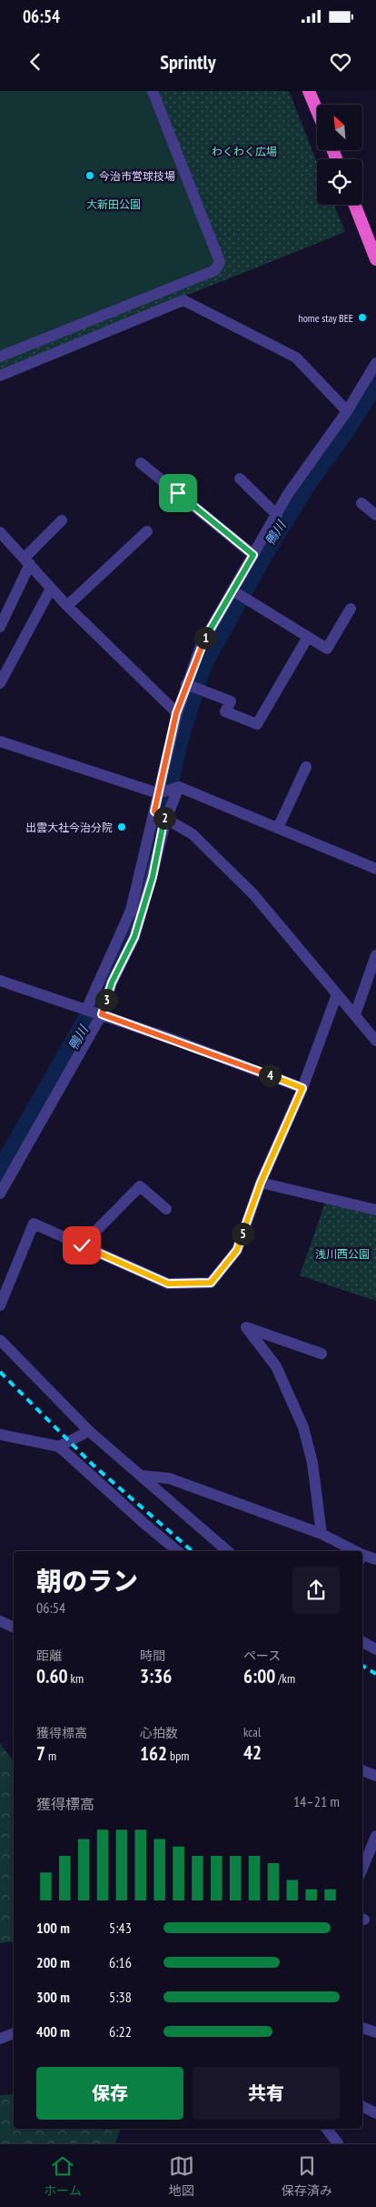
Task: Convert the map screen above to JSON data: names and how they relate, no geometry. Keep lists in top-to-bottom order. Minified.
{"water":["鴨川"],"parks":["わくわく広場","大新田公園","浅川西公園"],"places":["今治市営球技場","home stay BEE","出雲大社今治分院"],"north":"top left","page":{"status":"06:54","header":"Sprintly","pins":["1","2","3","4","5"],"heading":["朝のラン","06:54"],"stats":[["距離","0.60 km"],["時間","3:36"],["ペース","6:00 /km"],["獲得標高","7 m"],["心拍数","162 bpm"],["kcal","42"]],"chart":["獲得標高","14–21 m"],"list":[{"name":"100 m","note":"5:43"},{"name":"200 m","note":"6:16"},{"name":"300 m","note":"5:38"},{"name":"400 m","note":"6:22"}],"buttons":["保存","共有"],"tabs":["ホーム","地図","保存済み"]}}
